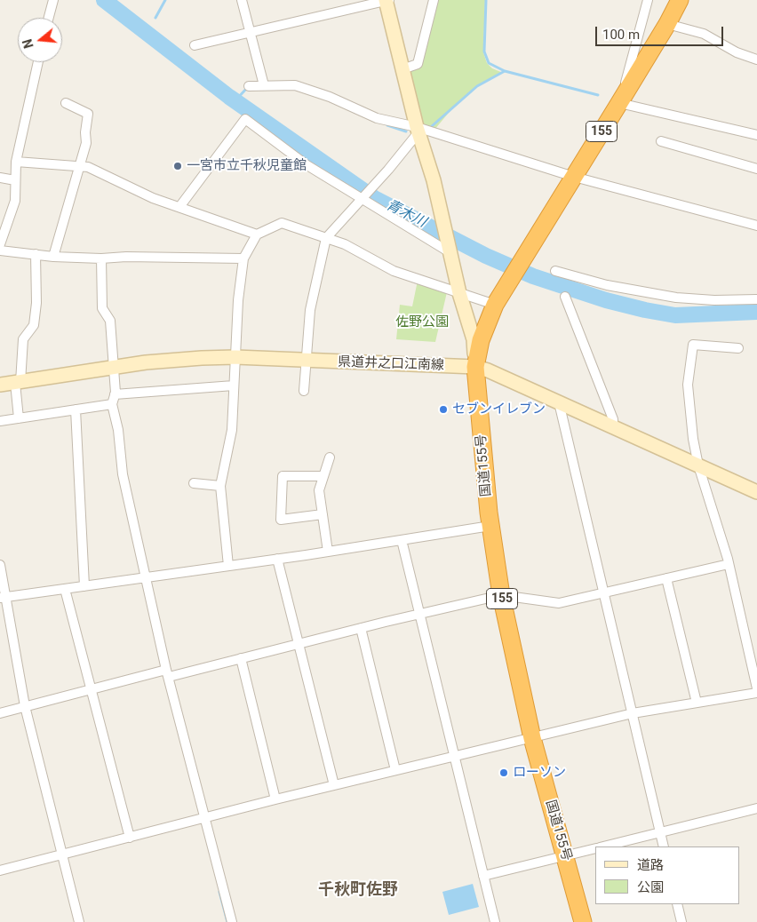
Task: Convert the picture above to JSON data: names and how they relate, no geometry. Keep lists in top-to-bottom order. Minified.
{"streets":{"highway":["155","国道155号"],"main road":["県道井之口江南線"]},"crossings":[["県道井之口江南線","国道155号"]],"districts":["千秋町佐野"],"water":["青木川"],"parks":["佐野公園"],"places":["一宮市立千秋児童館","セブンイレブン","ローソン"],"legend":["道路","公園"],"scale_bar":"100 m","north":"left"}
